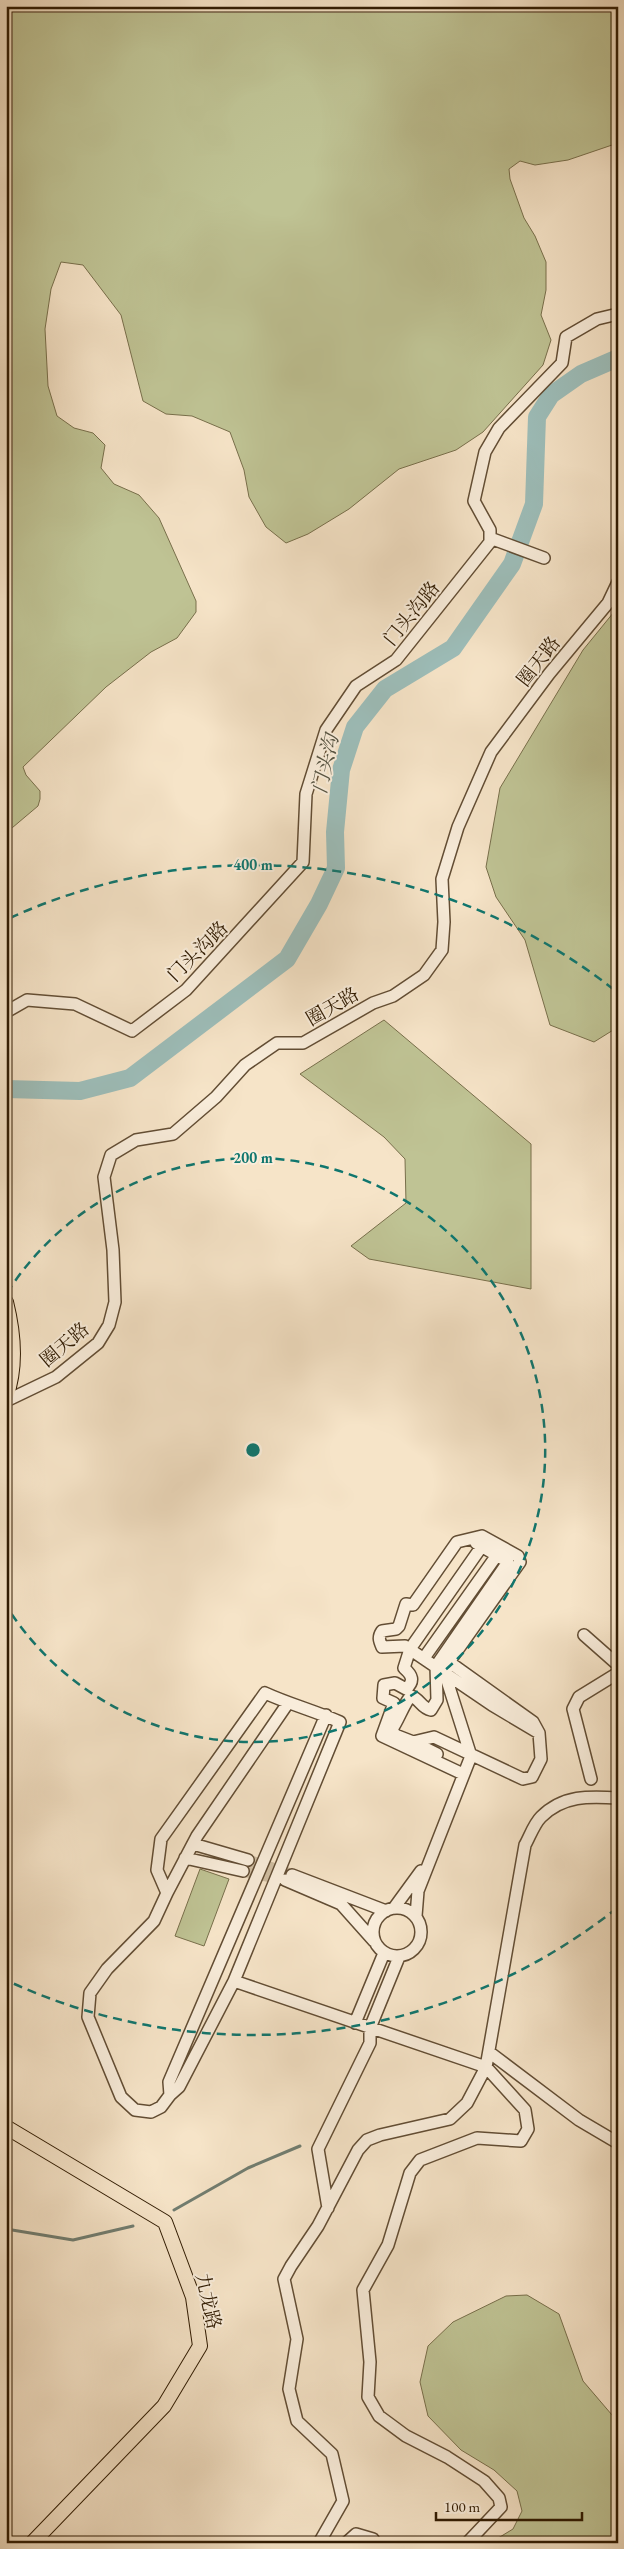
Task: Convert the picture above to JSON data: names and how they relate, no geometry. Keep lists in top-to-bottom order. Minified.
{"streets":{"main road":["九龙路"],"street":["门头沟路","圈天路"]},"water":["门头沟"],"scale_bar":"100 m","rings":["400 m","200 m"]}
